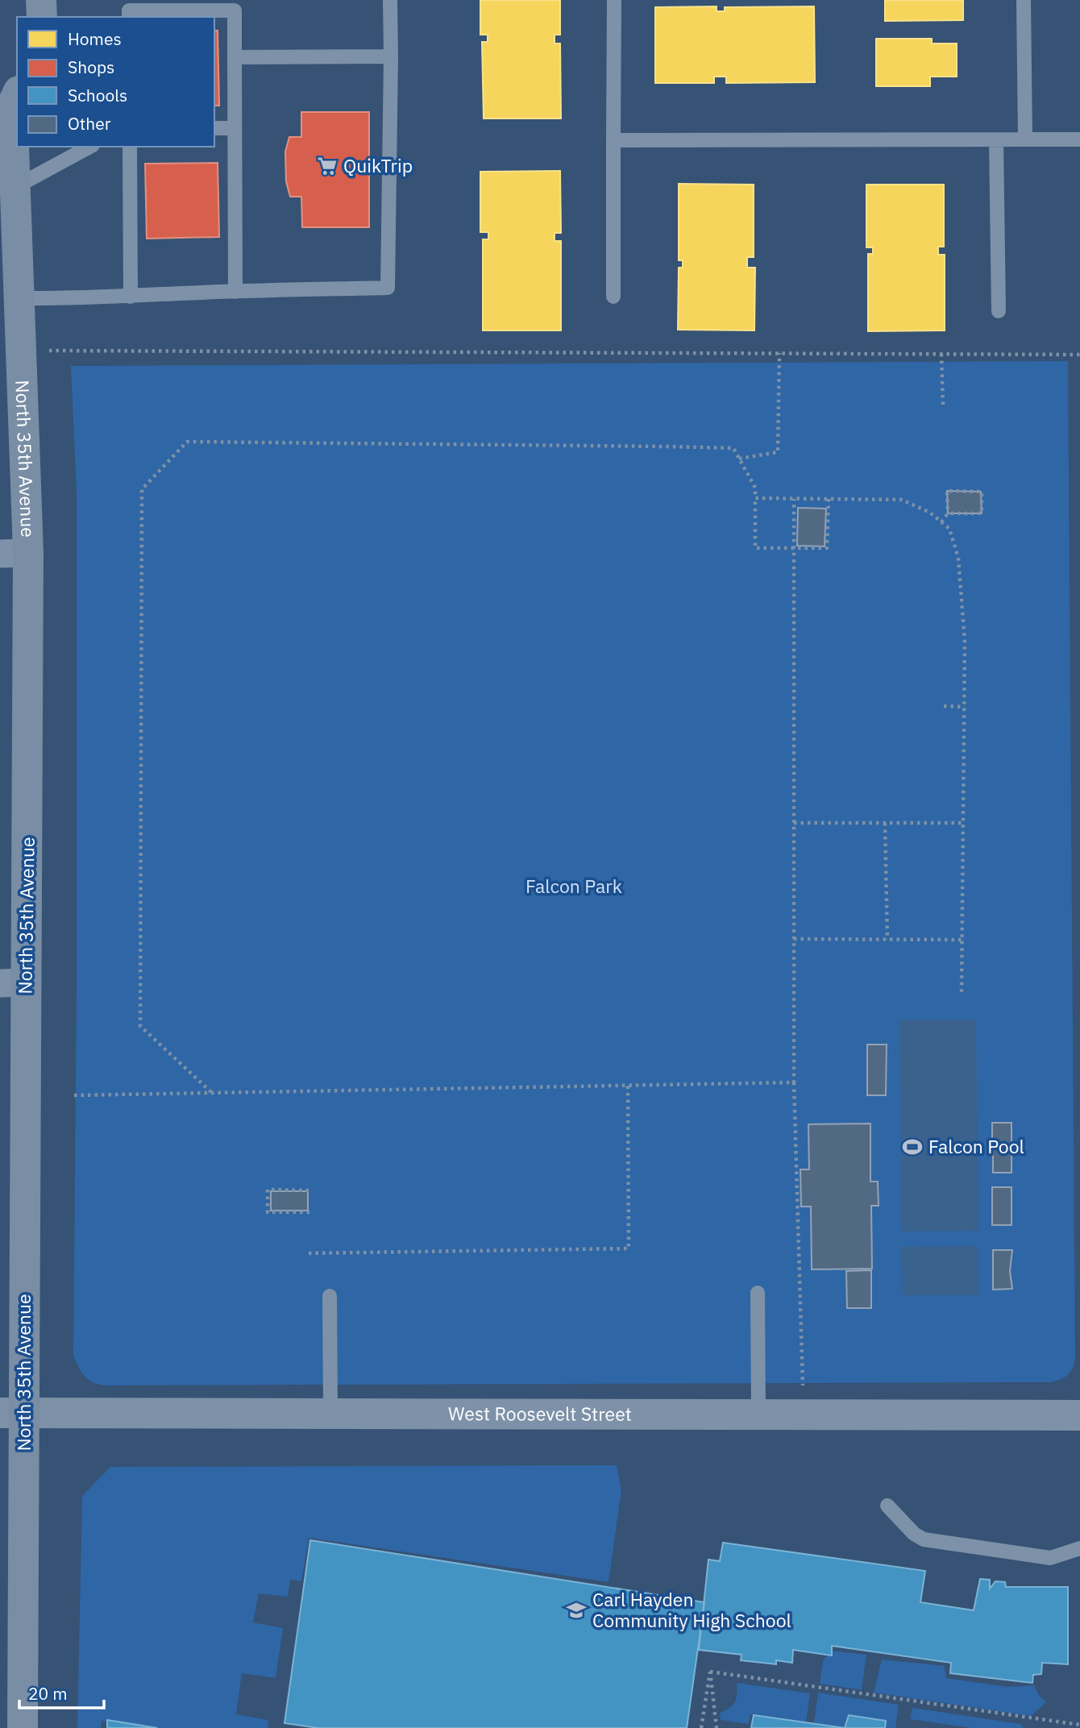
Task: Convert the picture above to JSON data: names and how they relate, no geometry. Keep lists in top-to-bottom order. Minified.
{"streets":{"main road":["North 35th Avenue"],"street":["West Roosevelt Street"]},"crossings":[["North 35th Avenue","West Roosevelt Street"]],"parks":["Falcon Park"],"places":{"supermarket":["QuikTrip"],"sports":["Falcon Pool"],"school or university":["Carl Hayden Community High School"]},"legend":["Homes","Shops","Schools","Other"],"scale_bar":"20 m"}
